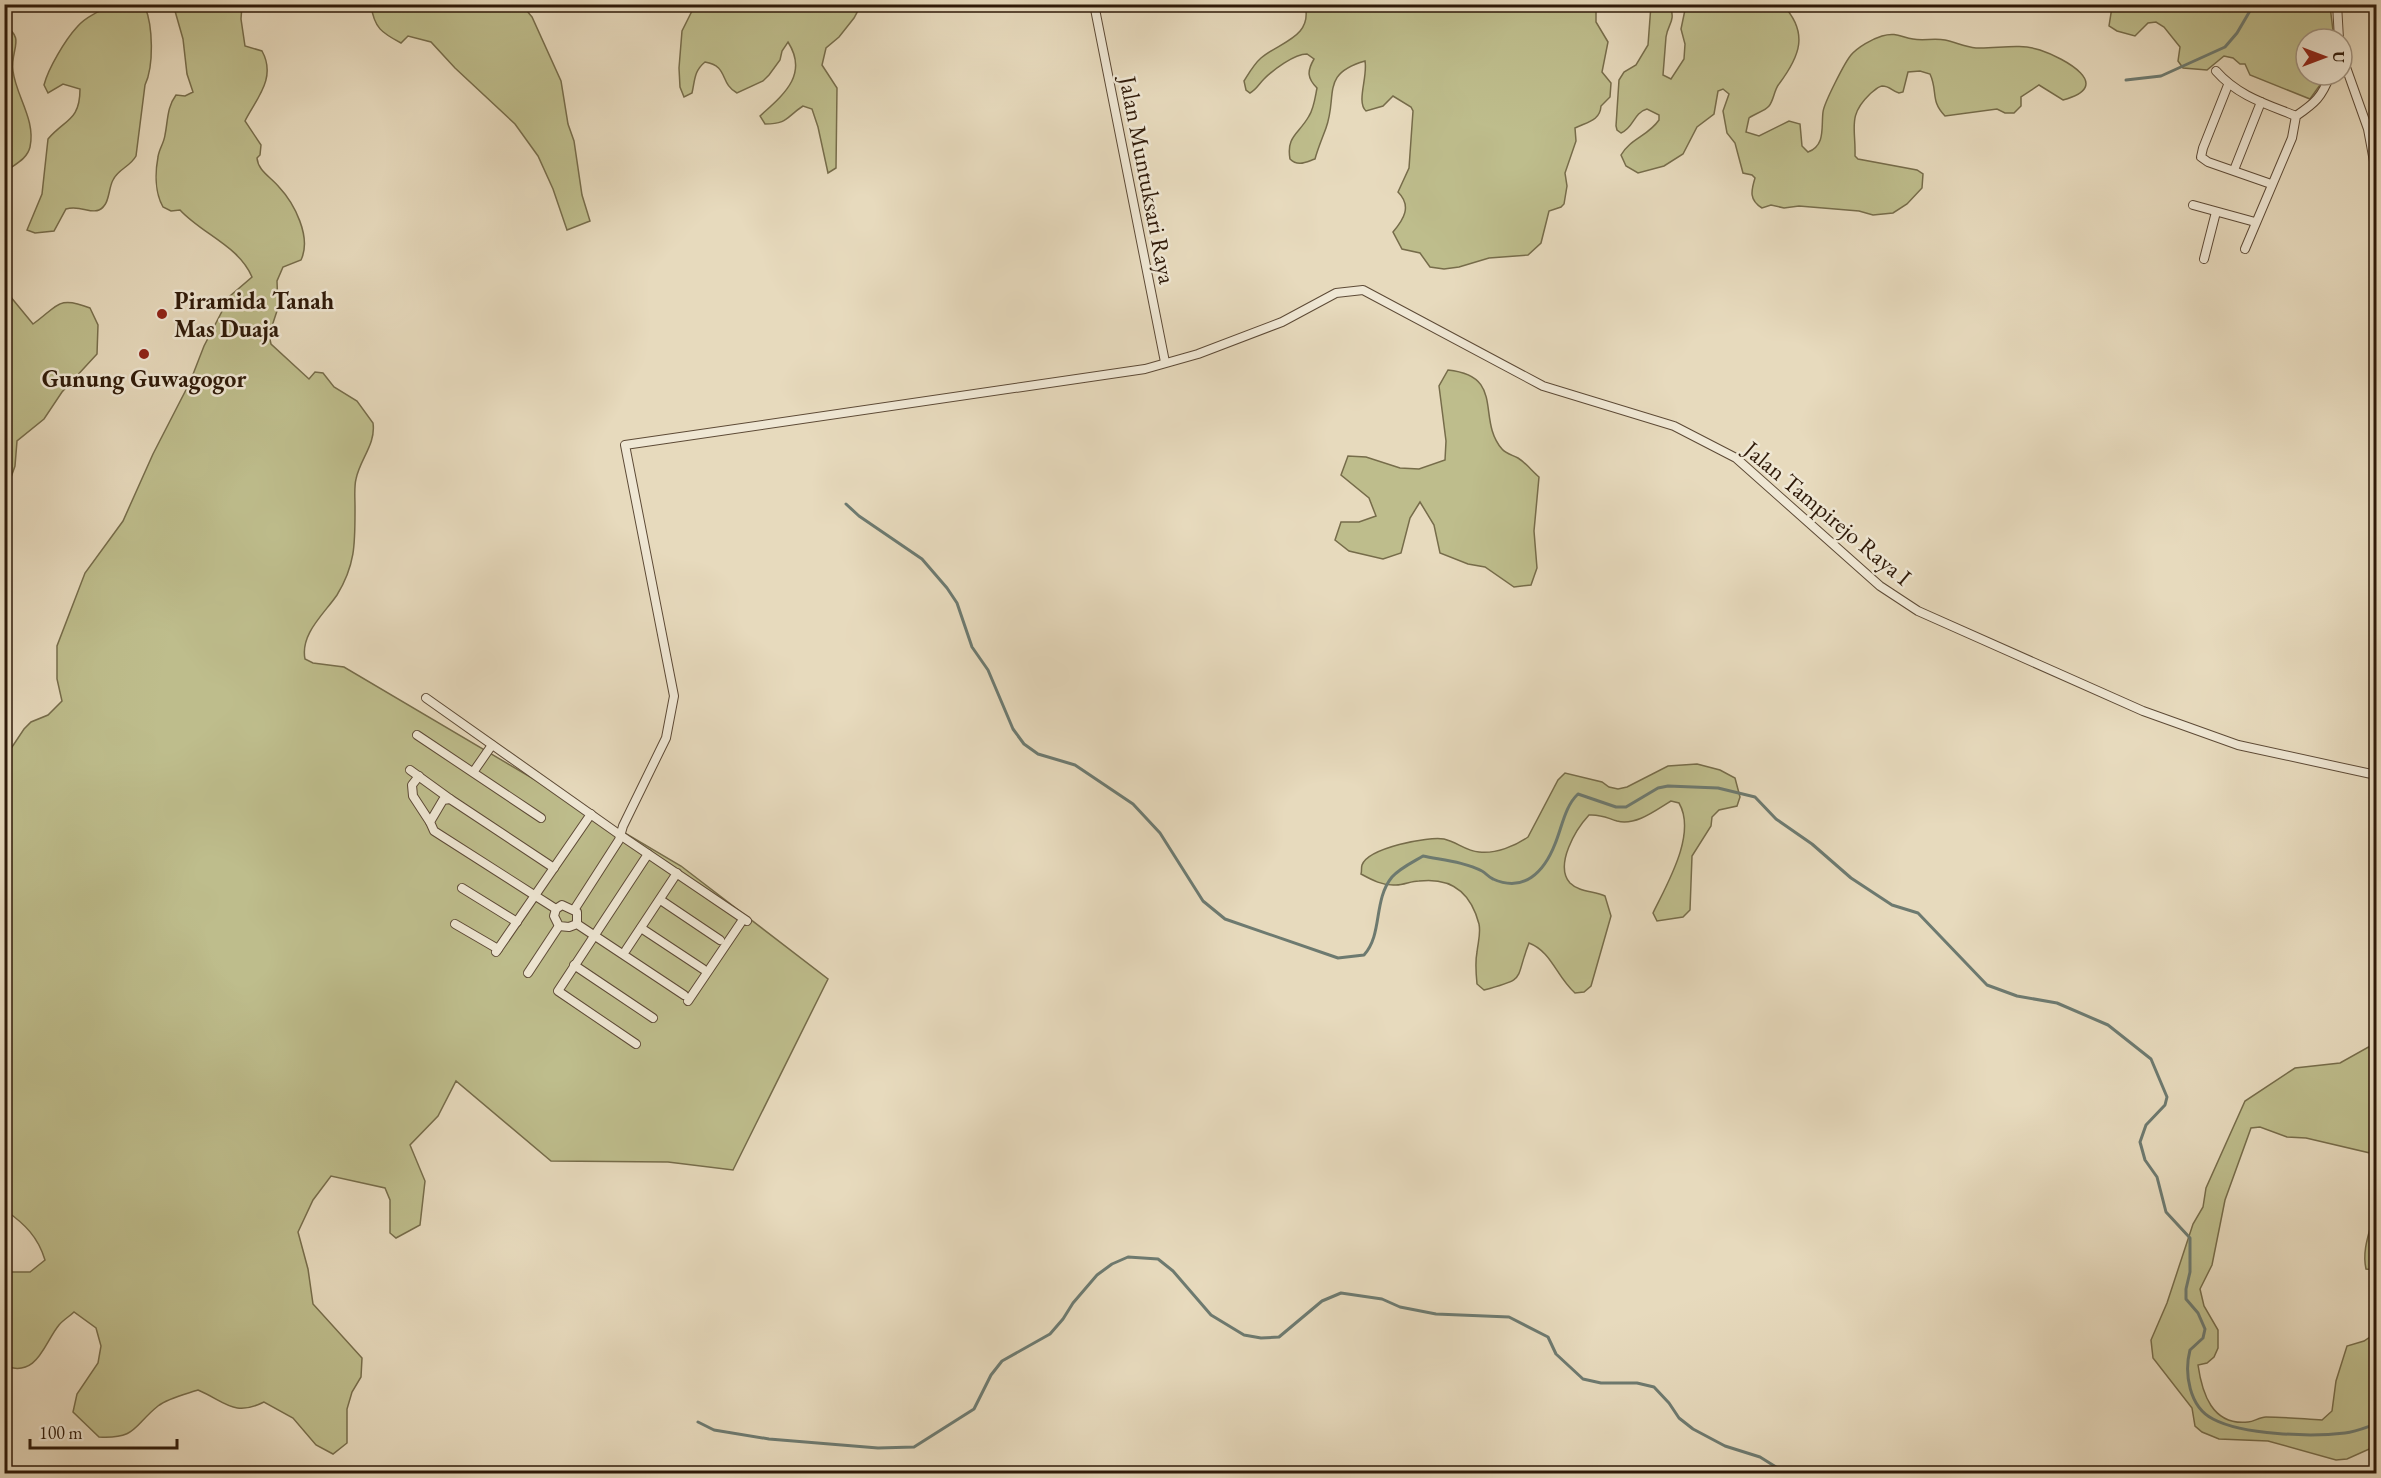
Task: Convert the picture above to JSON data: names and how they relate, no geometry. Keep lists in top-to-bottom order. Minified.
{"streets":{"street":["Jalan Muntuksari Raya","Jalan Tampirejo Raya I"]},"crossings":[["Jalan Muntuksari Raya","Jalan Tampirejo Raya I"]],"places":["Piramida Tanah Mas Duaja","Gunung Guwagogor"],"scale_bar":"100 m","north":"right"}
